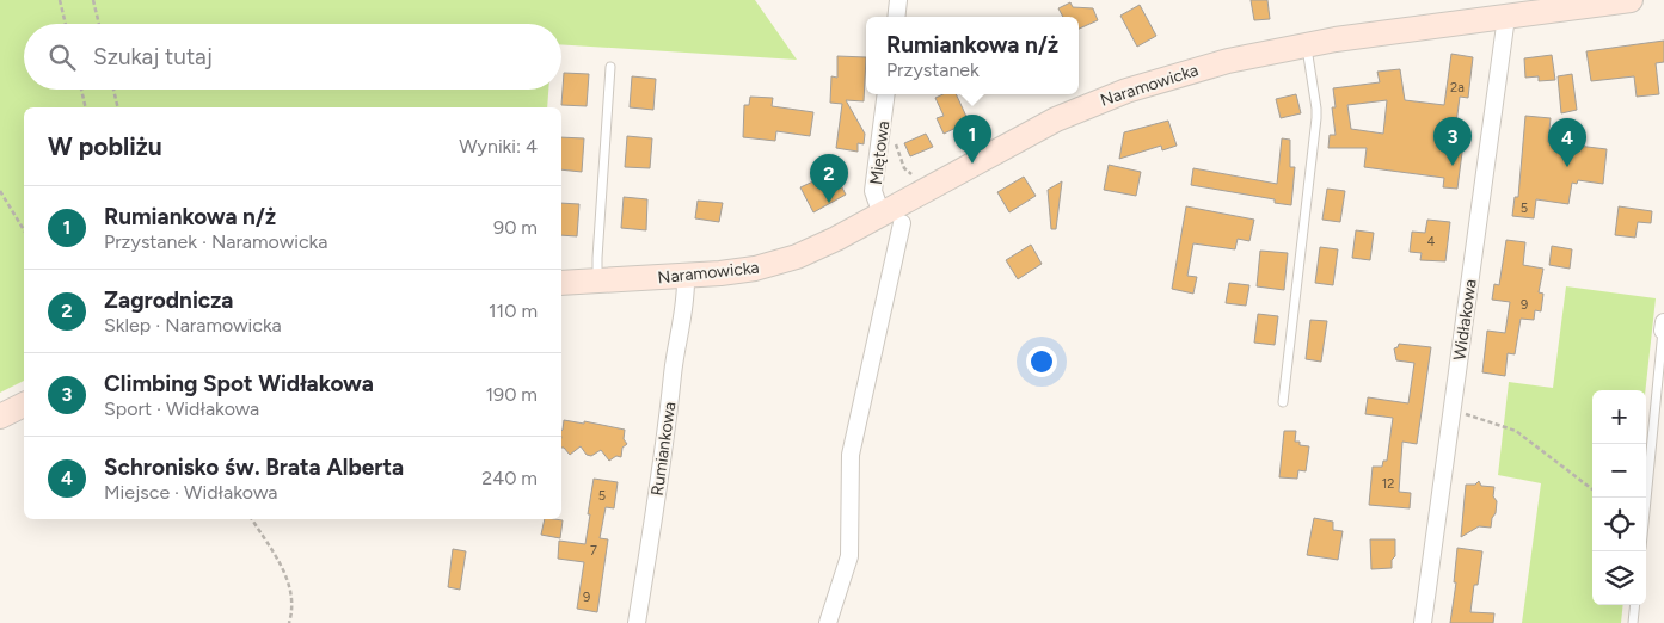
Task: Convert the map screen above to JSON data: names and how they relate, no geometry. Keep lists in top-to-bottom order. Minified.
{"streets":{"street":["Naramowicka","Miętowa","Widłakowa","Rumiankowa"]},"crossings":[["Naramowicka","Miętowa"],["Naramowicka","Widłakowa"],["Naramowicka","Rumiankowa"]],"house_numbers":["2a","5","4","9","12","5","7","9"],"page":{"popup":["Rumiankowa n/ż","Przystanek"],"search":"Szukaj tutaj","heading":["W pobliżu","Wyniki: 4"],"pins":["1","3","4","2"],"list":[{"mark":"1","name":"Rumiankowa n/ż","note":"Przystanek · Naramowicka","value":"90 m"},{"mark":"2","name":"Zagrodnicza","note":"Sklep · Naramowicka","value":"110 m"},{"mark":"3","name":"Climbing Spot Widłakowa","note":"Sport · Widłakowa","value":"190 m"},{"mark":"4","name":"Schronisko św. Brata Alberta","note":"Miejsce · Widłakowa","value":"240 m"}],"map_buttons":["+","−"]}}
